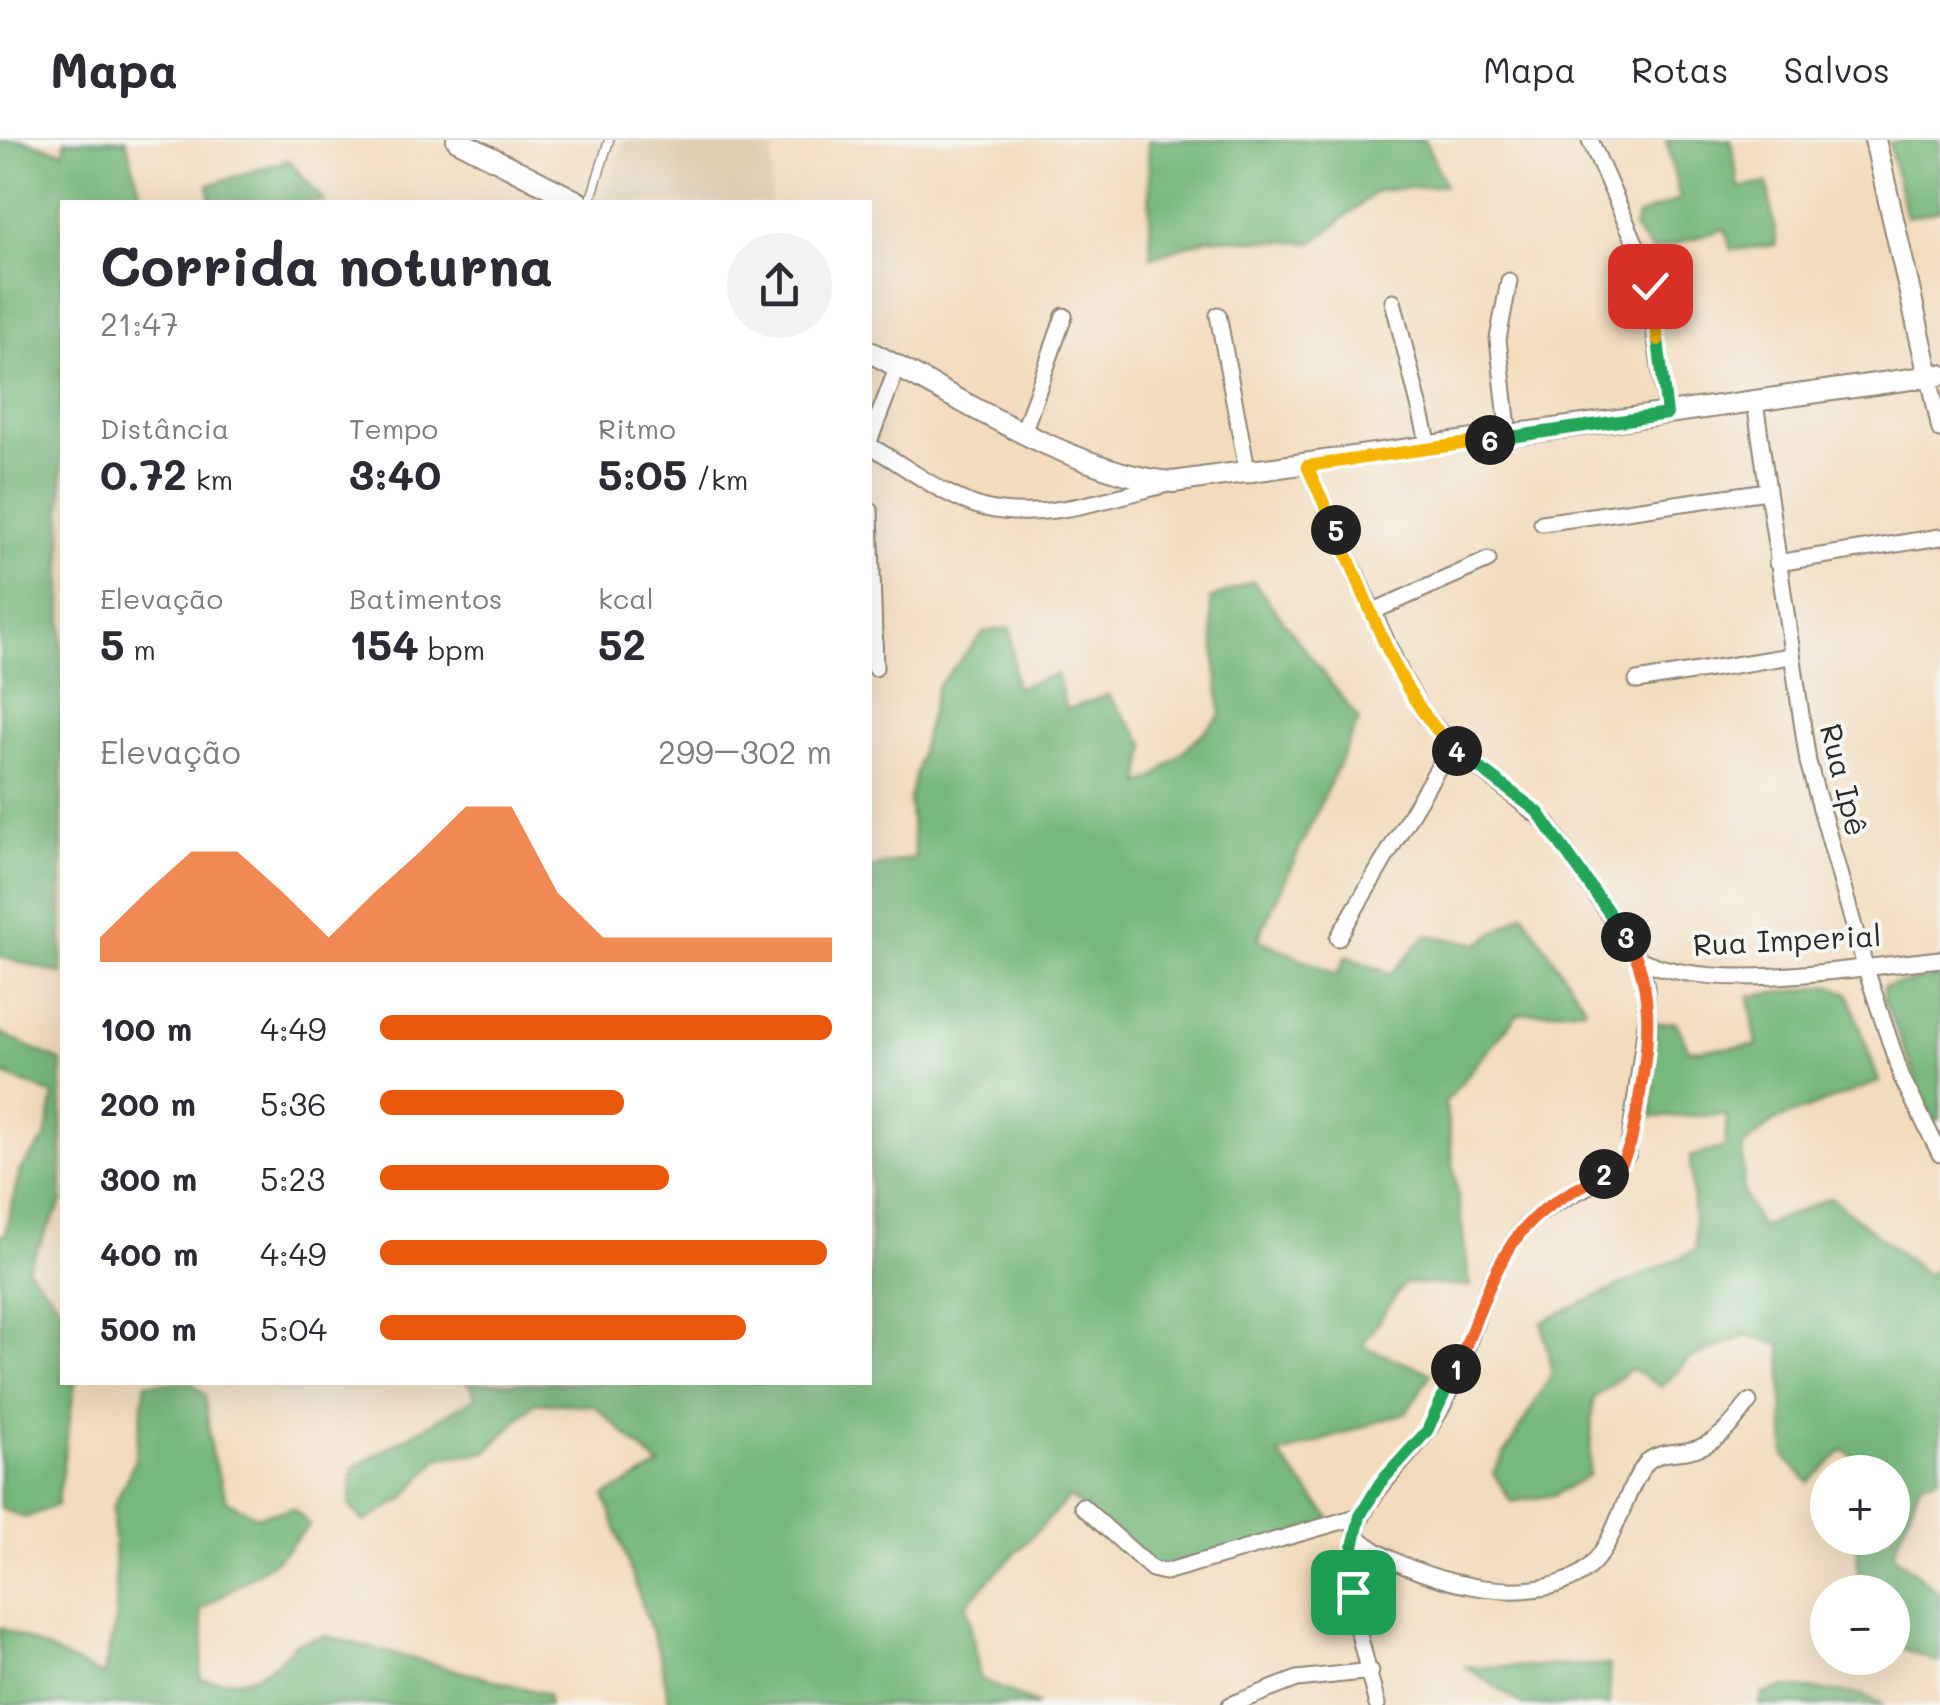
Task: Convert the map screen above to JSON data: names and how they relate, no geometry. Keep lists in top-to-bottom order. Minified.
{"streets":{"street":["Rua Ipê","Rua Imperial"]},"crossings":[["Rua Ipê","Rua Imperial"]],"page":{"header":"Mapa","nav":["Mapa","Rotas","Salvos"],"heading":["Corrida noturna","21:47"],"stats":[["Distância","0.72 km"],["Tempo","3:40"],["Ritmo","5:05 /km"],["Elevação","5 m"],["Batimentos","154 bpm"],["kcal","52"]],"pins":["6","5","4","3","2","1"],"chart":["Elevação","299–302 m"],"list":[{"name":"100 m","note":"4:49"},{"name":"200 m","note":"5:36"},{"name":"300 m","note":"5:23"},{"name":"400 m","note":"4:49"},{"name":"500 m","note":"5:04"}],"map_buttons":["+","−"]}}
